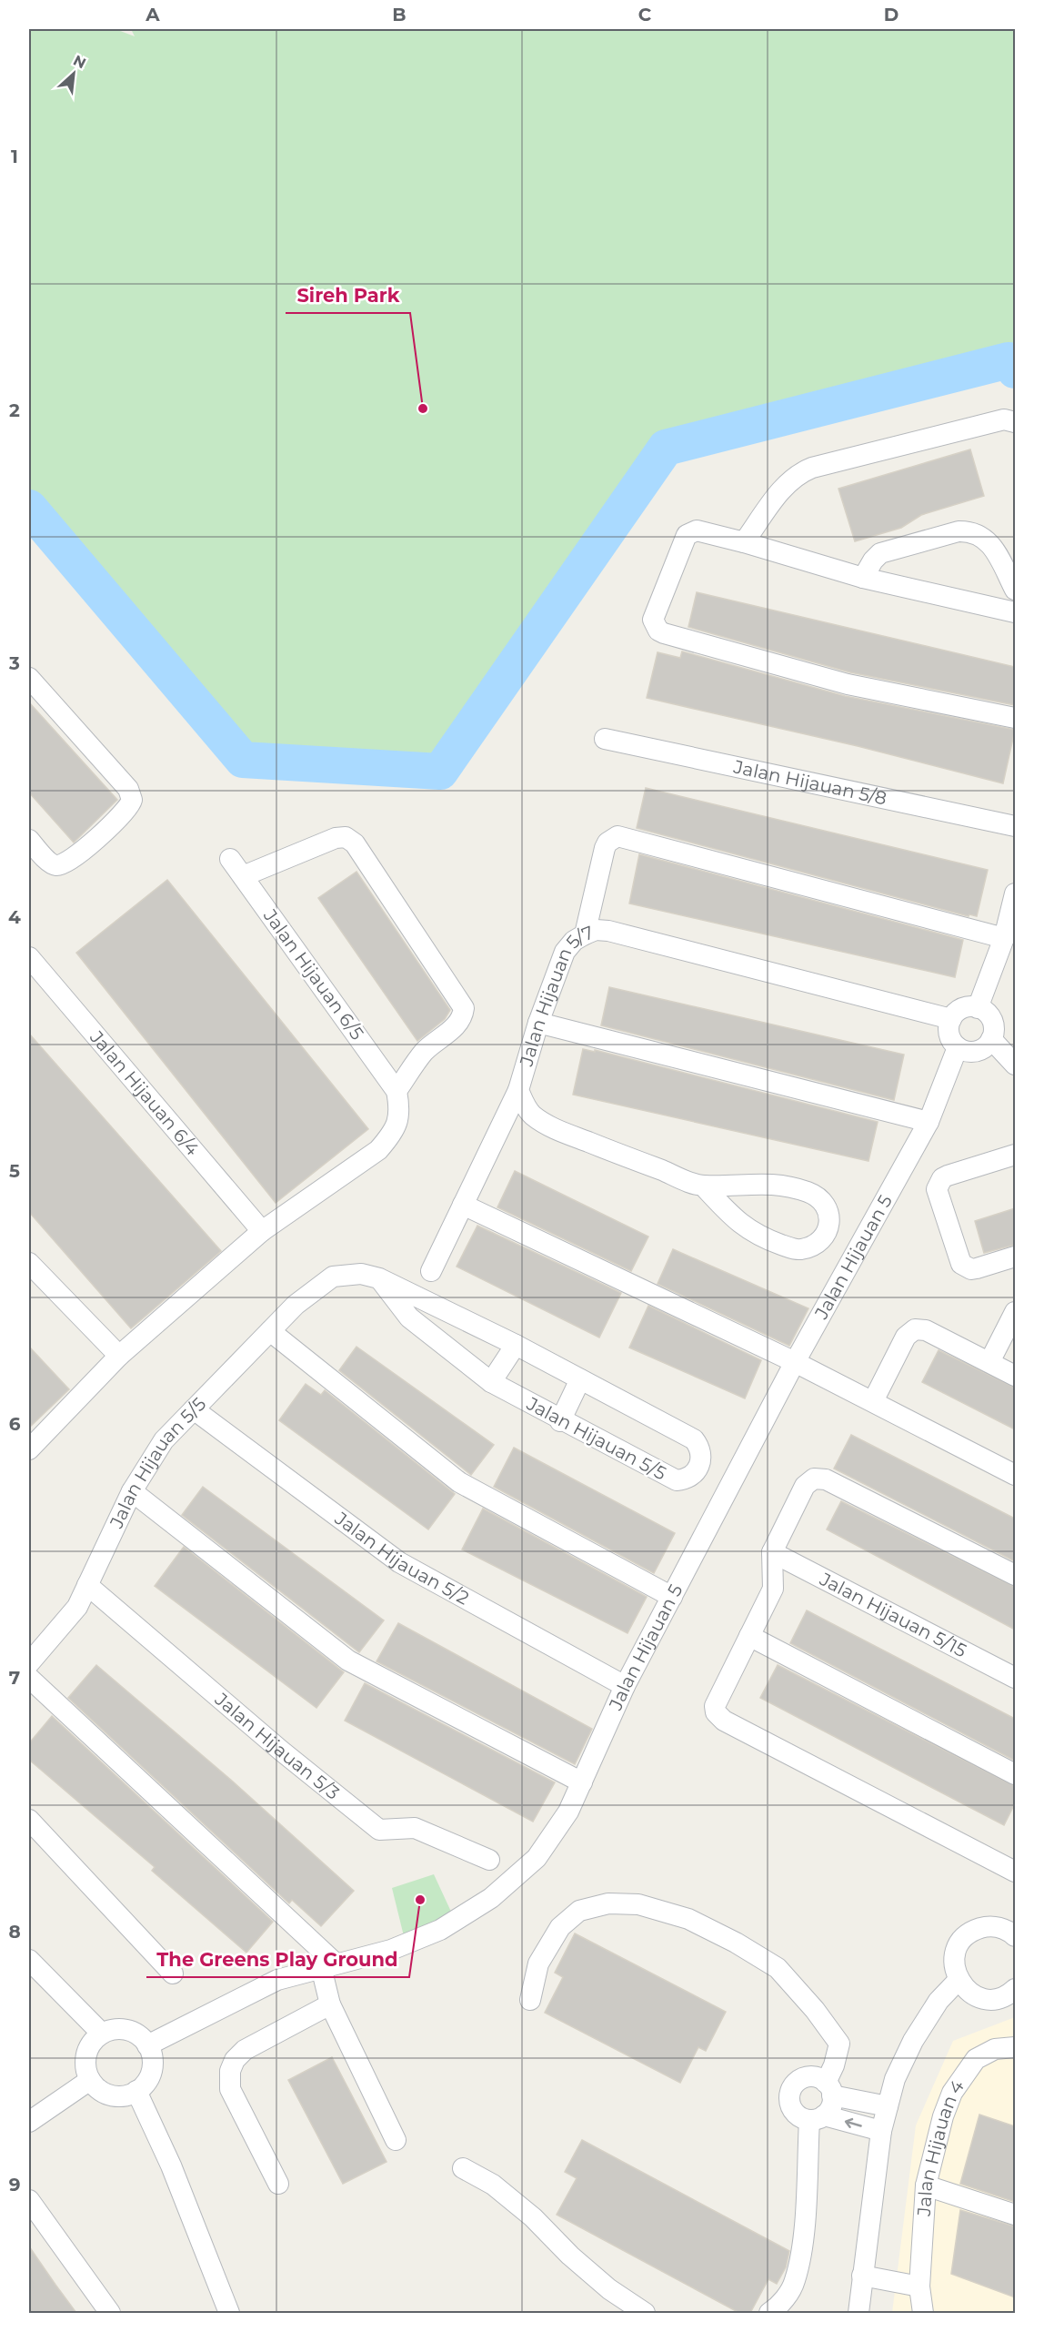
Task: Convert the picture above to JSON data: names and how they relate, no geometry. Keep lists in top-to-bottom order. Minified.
{"streets":{"street":["Jalan Hijauan 5/8","Jalan Hijauan 6/5","Jalan Hijauan 5/7","Jalan Hijauan 6/4","Jalan Hijauan 5","Jalan Hijauan 5/5","Jalan Hijauan 5/2","Jalan Hijauan 5/15","Jalan Hijauan 5/3","Jalan Hijauan 4"]},"crossings":[["Jalan Hijauan 5/7","Jalan Hijauan 5"],["Jalan Hijauan 5","Jalan Hijauan 5/2"],["Jalan Hijauan 5/5","Jalan Hijauan 5/2"],["Jalan Hijauan 5/5","Jalan Hijauan 5/3"]],"places":["Sireh Park","The Greens Play Ground"],"north":"top right","grid":{"columns":["A","B","C","D"],"rows":["1","2","3","4","5","6","7","8","9"]}}
